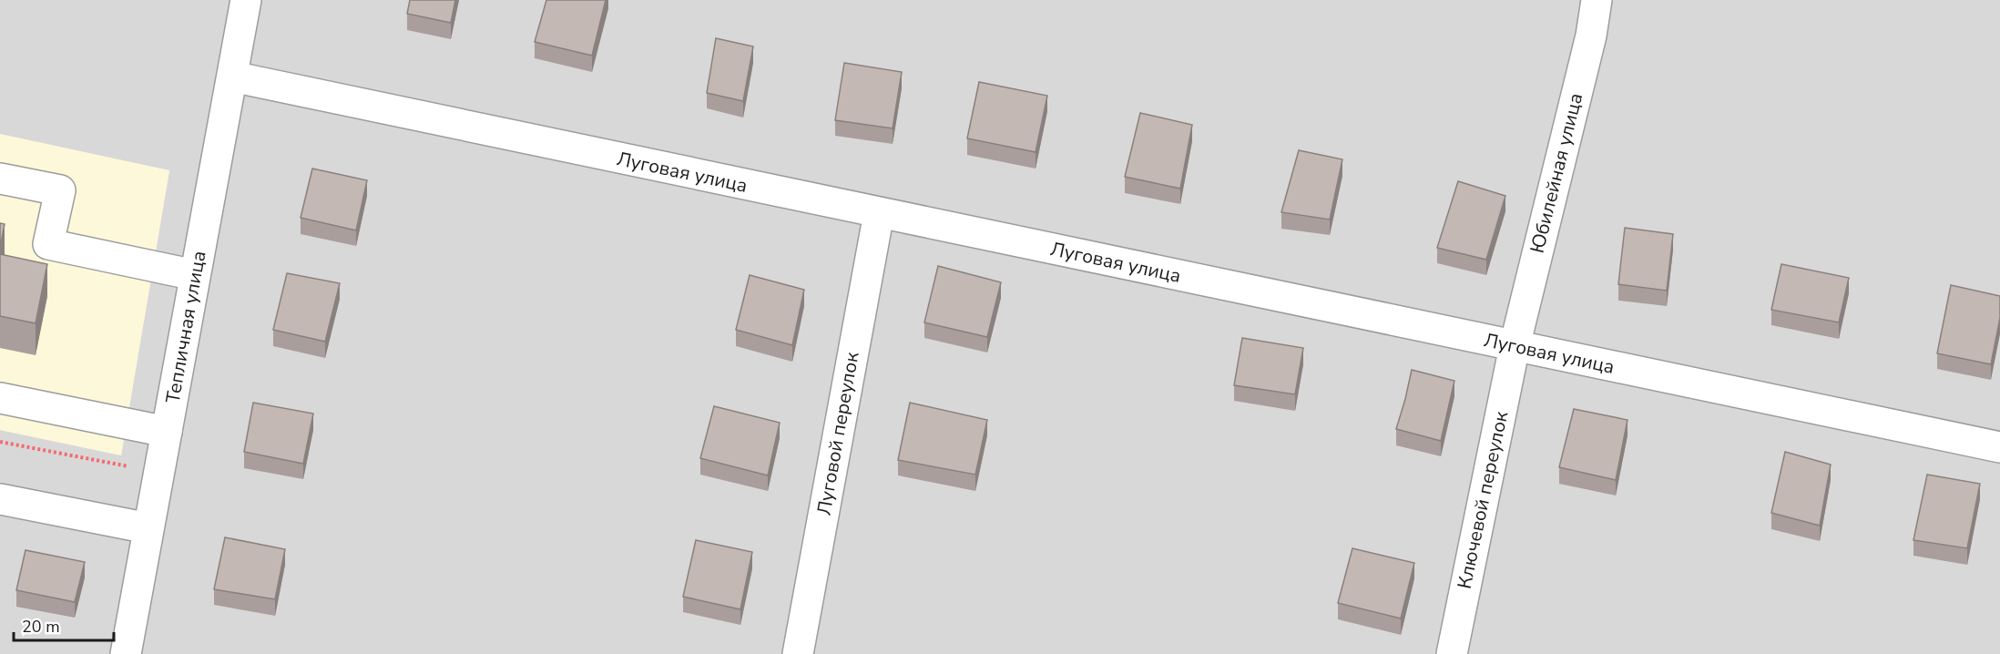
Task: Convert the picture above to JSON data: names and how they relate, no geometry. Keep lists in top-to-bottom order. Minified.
{"streets":{"street":["Луговая улица","Юбилейная улица","Тепличная улица","Луговой переулок","Ключевой переулок"]},"crossings":[["Луговая улица","Юбилейная улица"],["Луговая улица","Тепличная улица"],["Луговая улица","Луговой переулок"],["Луговая улица","Ключевой переулок"],["Юбилейная улица","Ключевой переулок"]],"scale_bar":"20 m"}
